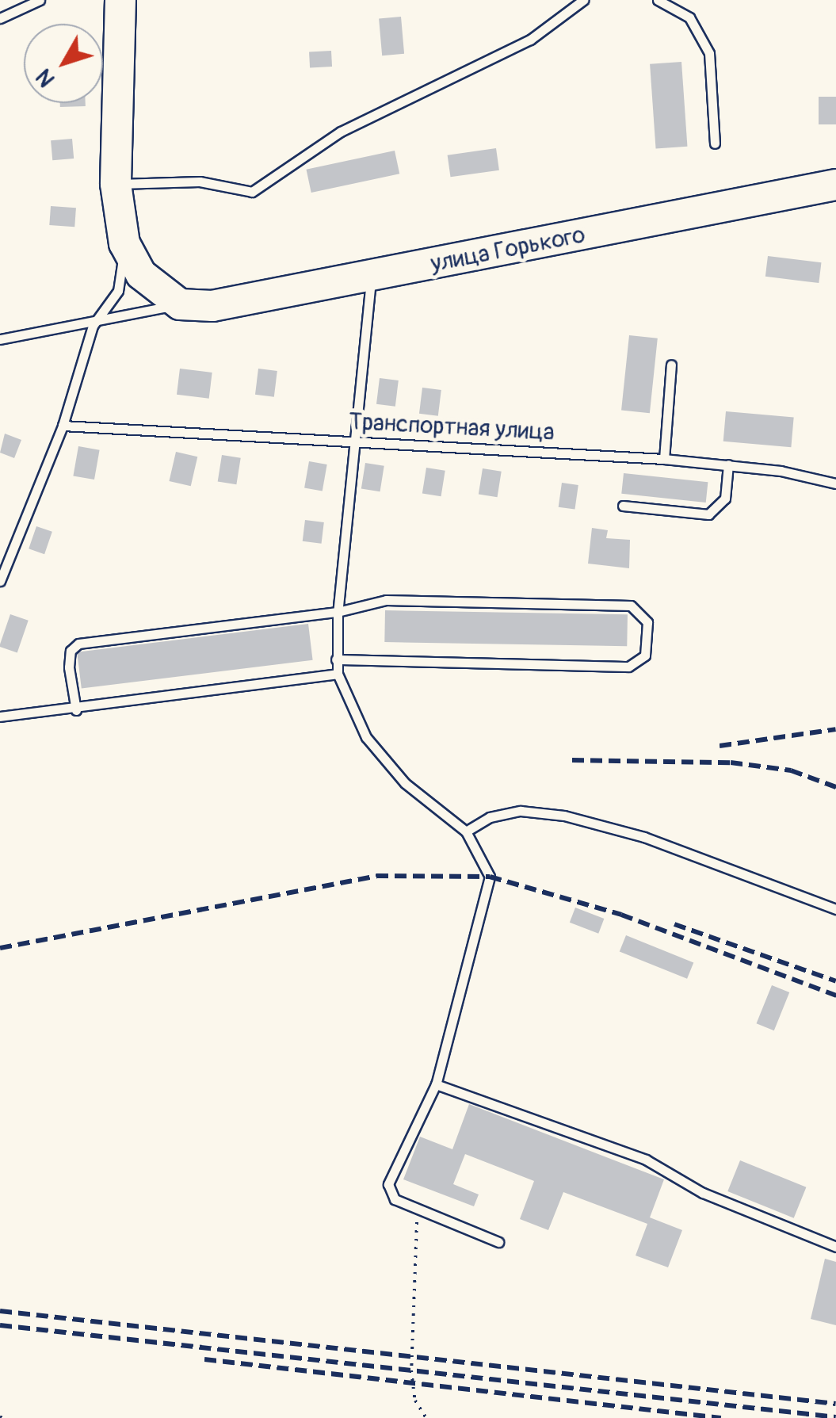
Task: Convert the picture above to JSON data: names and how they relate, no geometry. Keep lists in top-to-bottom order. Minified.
{"streets":{"main road":["улица Горького"],"lane":["Транспортная улица"]},"north":"bottom left"}
